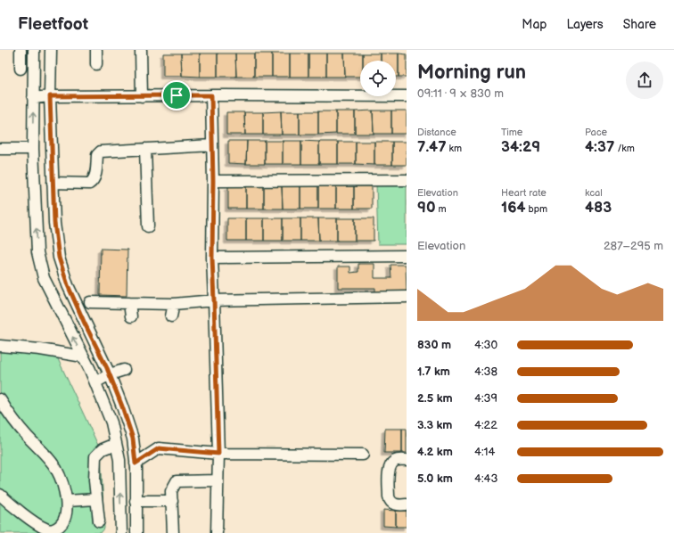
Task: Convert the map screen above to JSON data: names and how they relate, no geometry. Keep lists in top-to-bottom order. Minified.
{"page":{"header":"Fleetfoot","nav":["Map","Layers","Share"],"heading":["Morning run","09:11 · 9 × 830 m"],"stats":[["Distance","7.47 km"],["Time","34:29"],["Pace","4:37 /km"],["Elevation","90 m"],["Heart rate","164 bpm"],["kcal","483"]],"chart":["Elevation","287–295 m"],"list":[{"name":"830 m","note":"4:30"},{"name":"1.7 km","note":"4:38"},{"name":"2.5 km","note":"4:39"},{"name":"3.3 km","note":"4:22"},{"name":"4.2 km","note":"4:14"},{"name":"5.0 km","note":"4:43"}]}}
